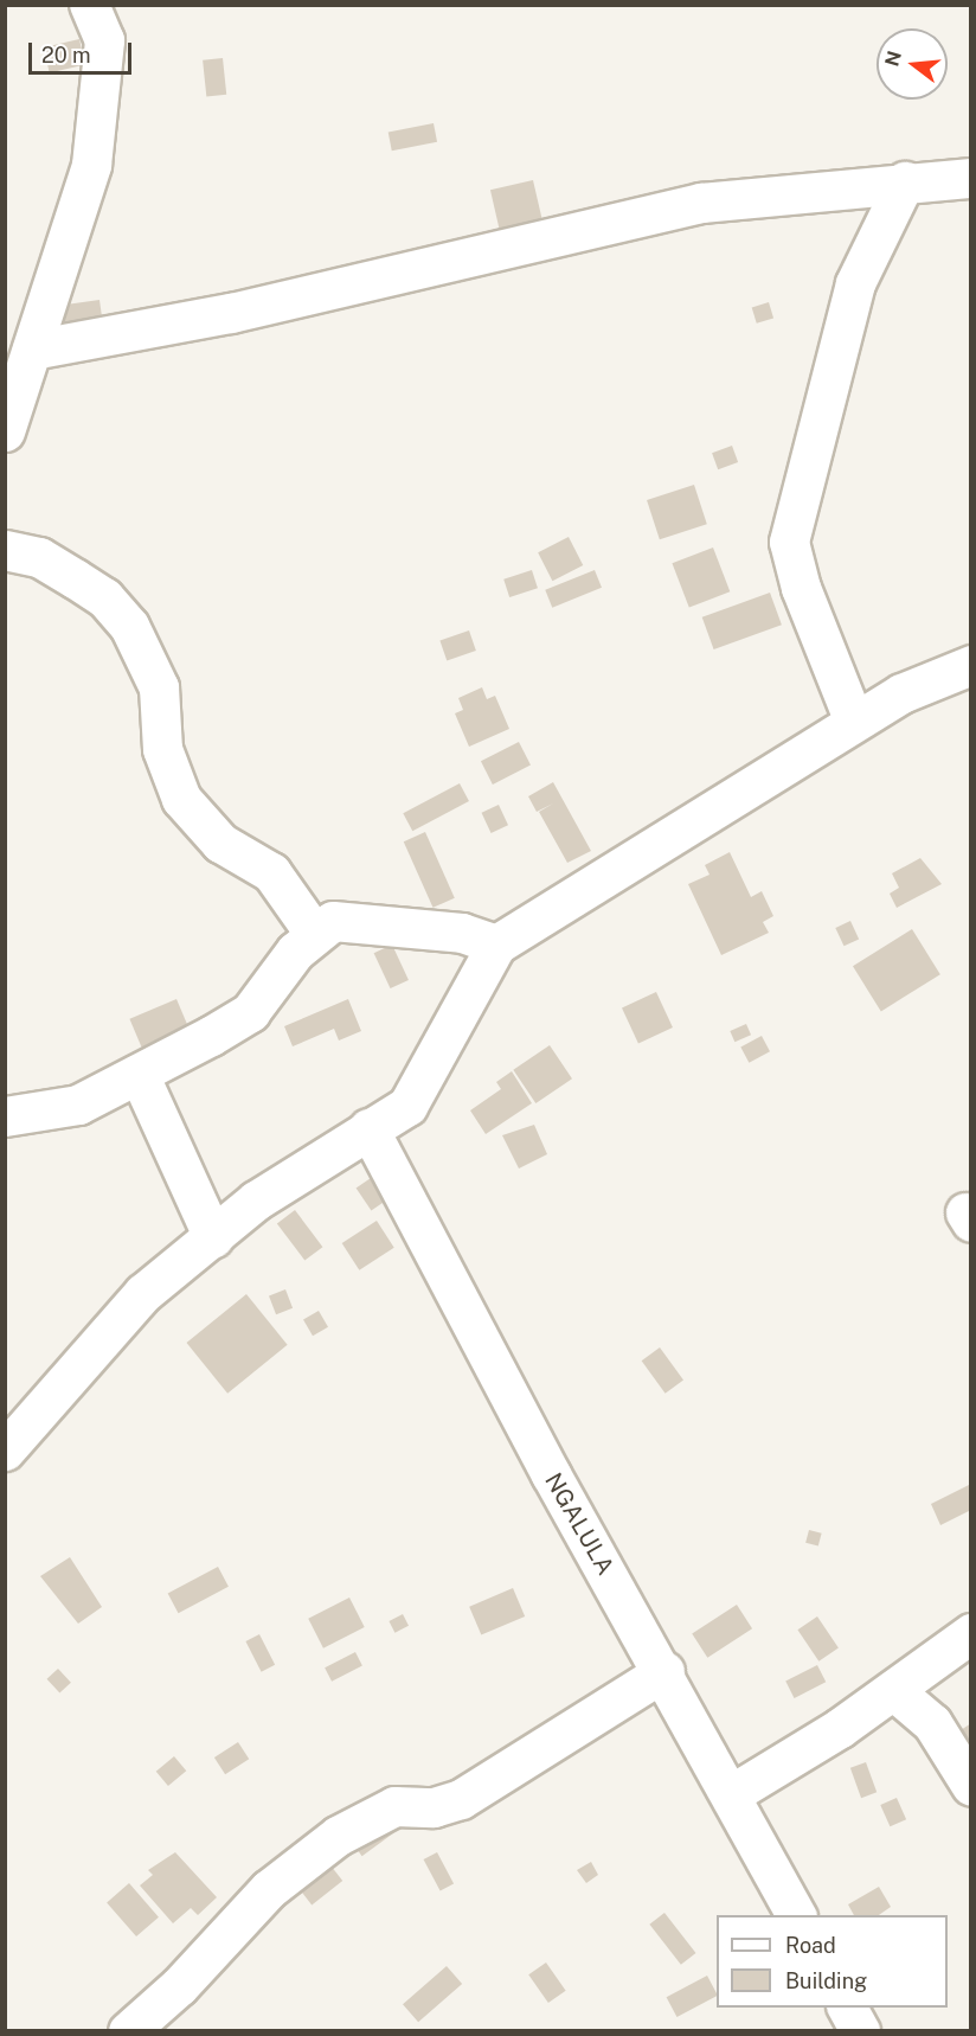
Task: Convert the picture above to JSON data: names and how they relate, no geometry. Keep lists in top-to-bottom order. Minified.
{"streets":{"street":["NGALULA"]},"legend":["Road","Building"],"scale_bar":"20 m","north":"left"}
